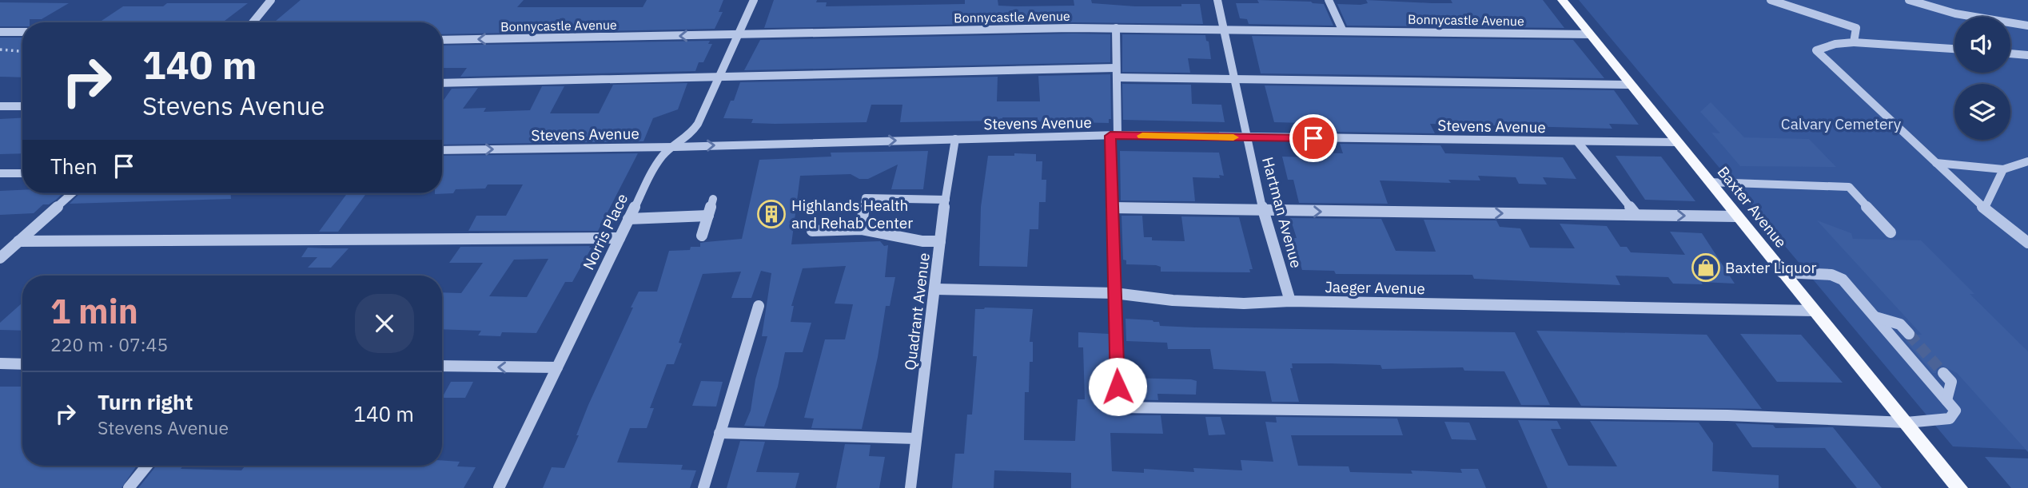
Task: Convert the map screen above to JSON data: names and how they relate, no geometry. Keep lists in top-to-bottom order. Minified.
{"streets":{"main road":["Baxter Avenue"],"street":["Bonnycastle Avenue","Stevens Avenue","Hartman Avenue","Norris Place","Jaeger Avenue","Quadrant Avenue"]},"crossings":[["Bonnycastle Avenue","Baxter Avenue"],["Bonnycastle Avenue","Hartman Avenue"],["Bonnycastle Avenue","Norris Place"],["Stevens Avenue","Baxter Avenue"],["Stevens Avenue","Hartman Avenue"],["Stevens Avenue","Norris Place"],["Stevens Avenue","Quadrant Avenue"],["Baxter Avenue","Jaeger Avenue"],["Hartman Avenue","Jaeger Avenue"],["Jaeger Avenue","Quadrant Avenue"]],"parks":["Calvary Cemetery"],"places":{"building":["Highlands Health and Rehab Center"],"shop":["Baxter Liquor"]},"page":{"turn":["140 m","Stevens Avenue"],"then":"Then","heading":["1 min","220 m · 07:45"],"list":[{"name":"Turn right","note":"Stevens Avenue","value":"140 m"}]}}
